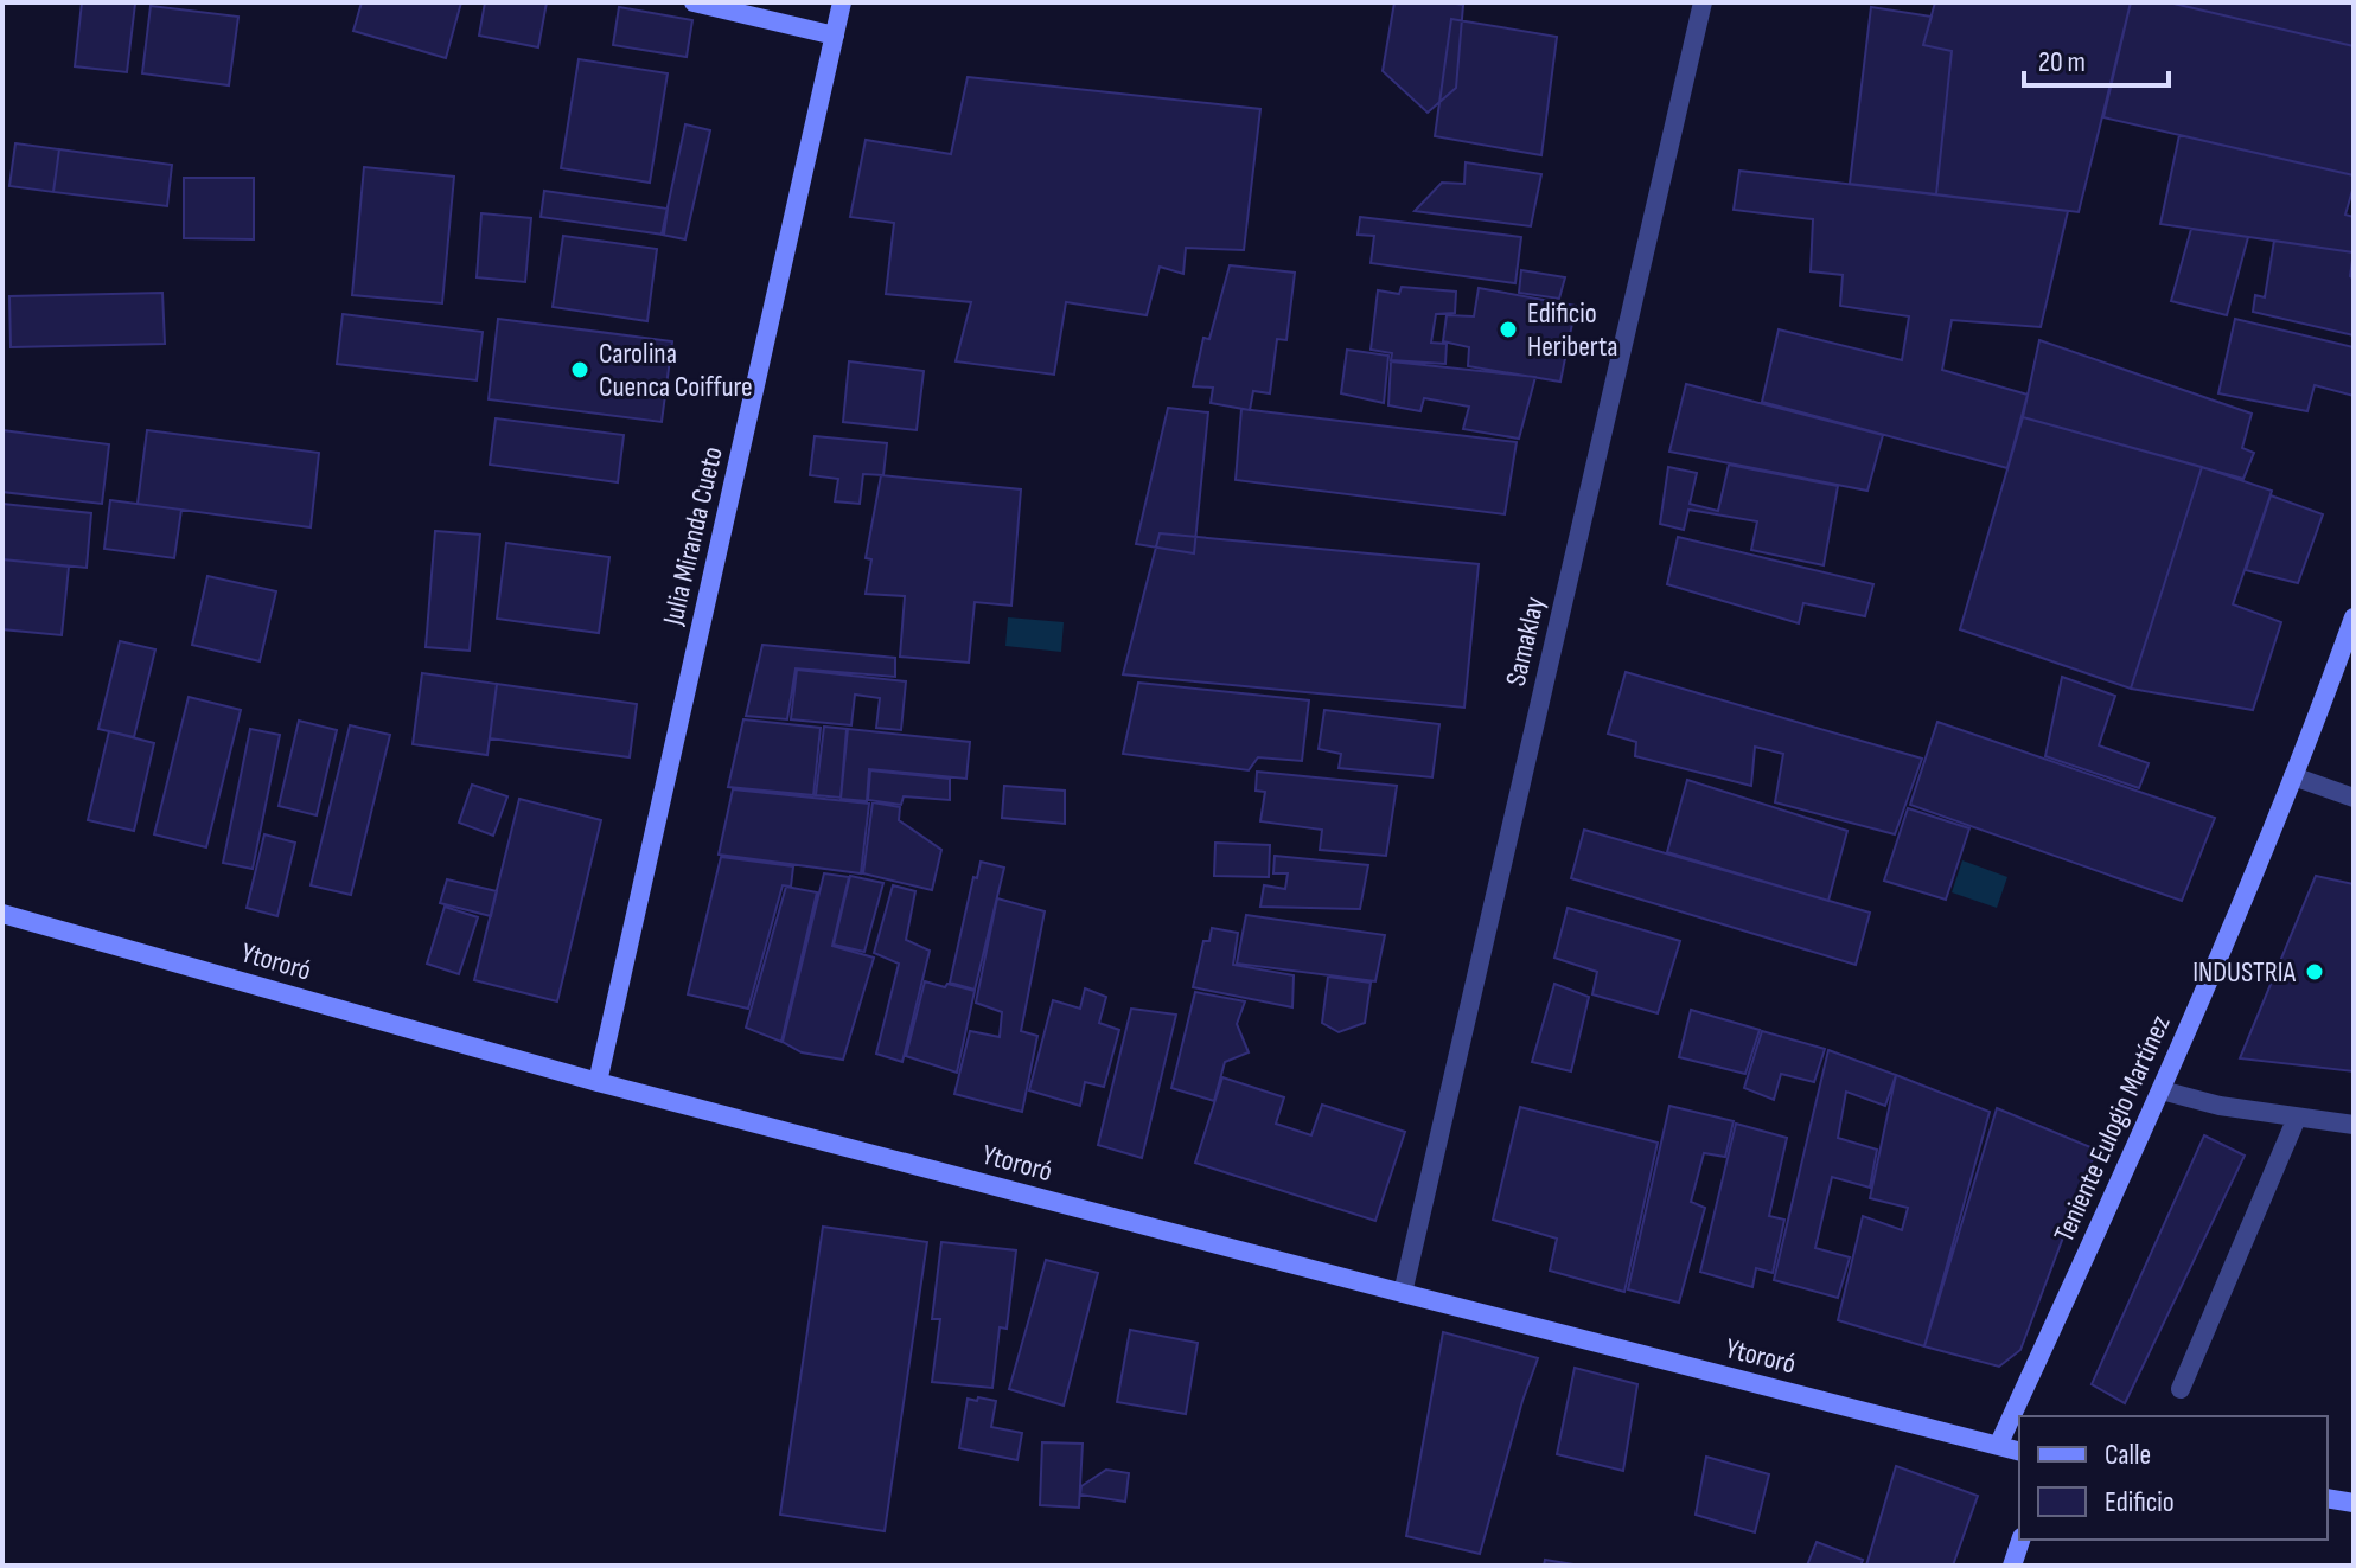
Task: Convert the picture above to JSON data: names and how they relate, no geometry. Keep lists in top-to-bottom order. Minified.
{"streets":{"street":["Julia Miranda Cueto","Samaklay","Ytororó","Teniente Eulogio Martínez"]},"crossings":[["Julia Miranda Cueto","Ytororó"],["Samaklay","Ytororó"],["Ytororó","Teniente Eulogio Martínez"]],"places":["Edificio Heriberta","Carolina Cuenca Coiffure","INDUSTRIA"],"legend":["Calle","Edificio"],"scale_bar":"20 m"}
